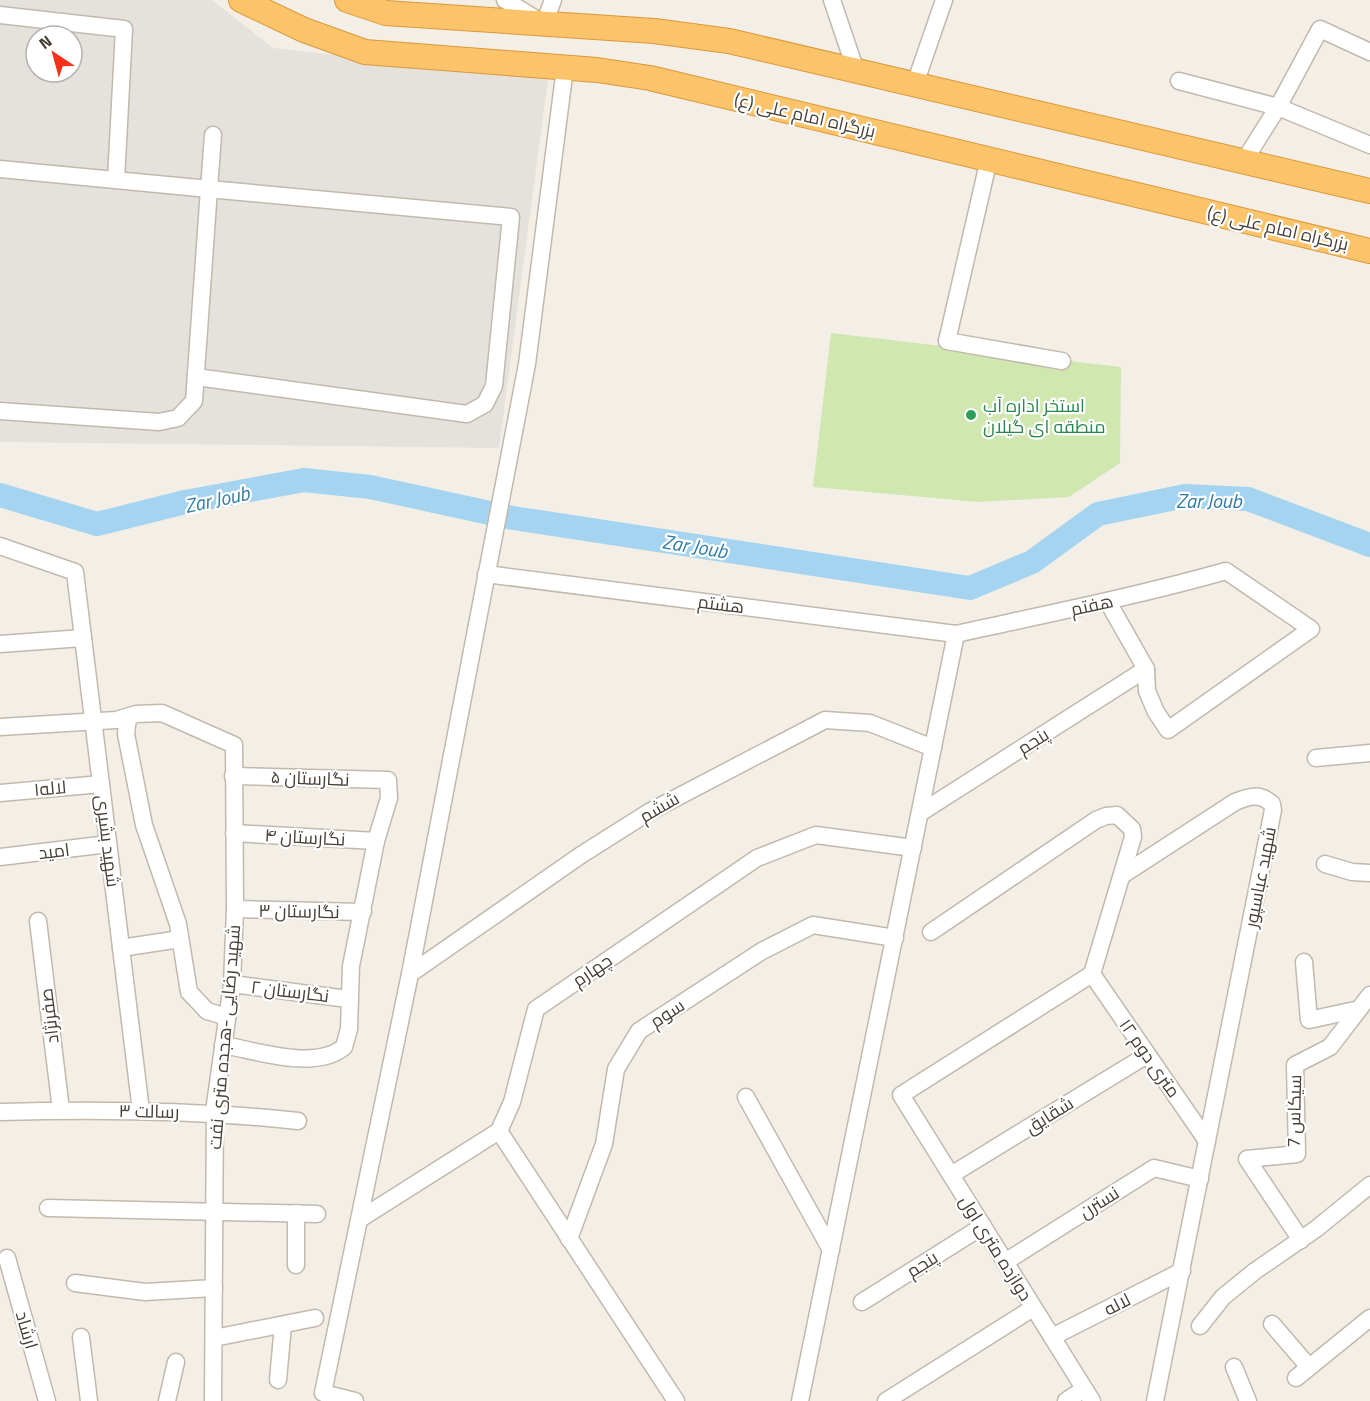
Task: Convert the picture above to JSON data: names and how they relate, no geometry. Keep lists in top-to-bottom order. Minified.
{"streets":{"highway":["بزرگراه امام علی (ع)"],"street":["هشتم","هفتم","پنجم","نگارستان ۵","لاله۱","ششم","نگارستان ۴","شهید بشیری","امید","شهید عباسپور","نگارستان ۳","چهارم","نگارستان ۲","سوم","صفرنژاد","شهید رضایی -هجده متری نفت","۱۲ متری دوم","رسالت ۳","سیکاس 7","شقایق","نسترن","دوازده متری اول","لاله","ارشاد"]},"crossings":[["هشتم","هفتم"],["هفتم","پنجم"],["پنجم","دوازده متری اول"],["نگارستان ۵","نگارستان ۴"],["نگارستان ۵","شهید رضایی -هجده متری نفت"],["لاله۱","شهید بشیری"],["نگارستان ۴","شهید رضایی -هجده متری نفت"],["شهید بشیری","امید"],["شهید بشیری","رسالت ۳"],["شهید عباسپور","۱۲ متری دوم"],["شهید عباسپور","نسترن"],["شهید عباسپور","لاله"],["نگارستان ۳","شهید رضایی -هجده متری نفت"],["نگارستان ۲","شهید رضایی -هجده متری نفت"],["صفرنژاد","رسالت ۳"],["شهید رضایی -هجده متری نفت","رسالت ۳"],["۱۲ متری دوم","شقایق"],["۱۲ متری دوم","دوازده متری اول"],["شقایق","دوازده متری اول"],["نسترن","دوازده متری اول"],["دوازده متری اول","لاله"]],"water":["Zar Joub"],"places":["استخر اداره آب منطقه ای گیلان"],"north":"top left"}
